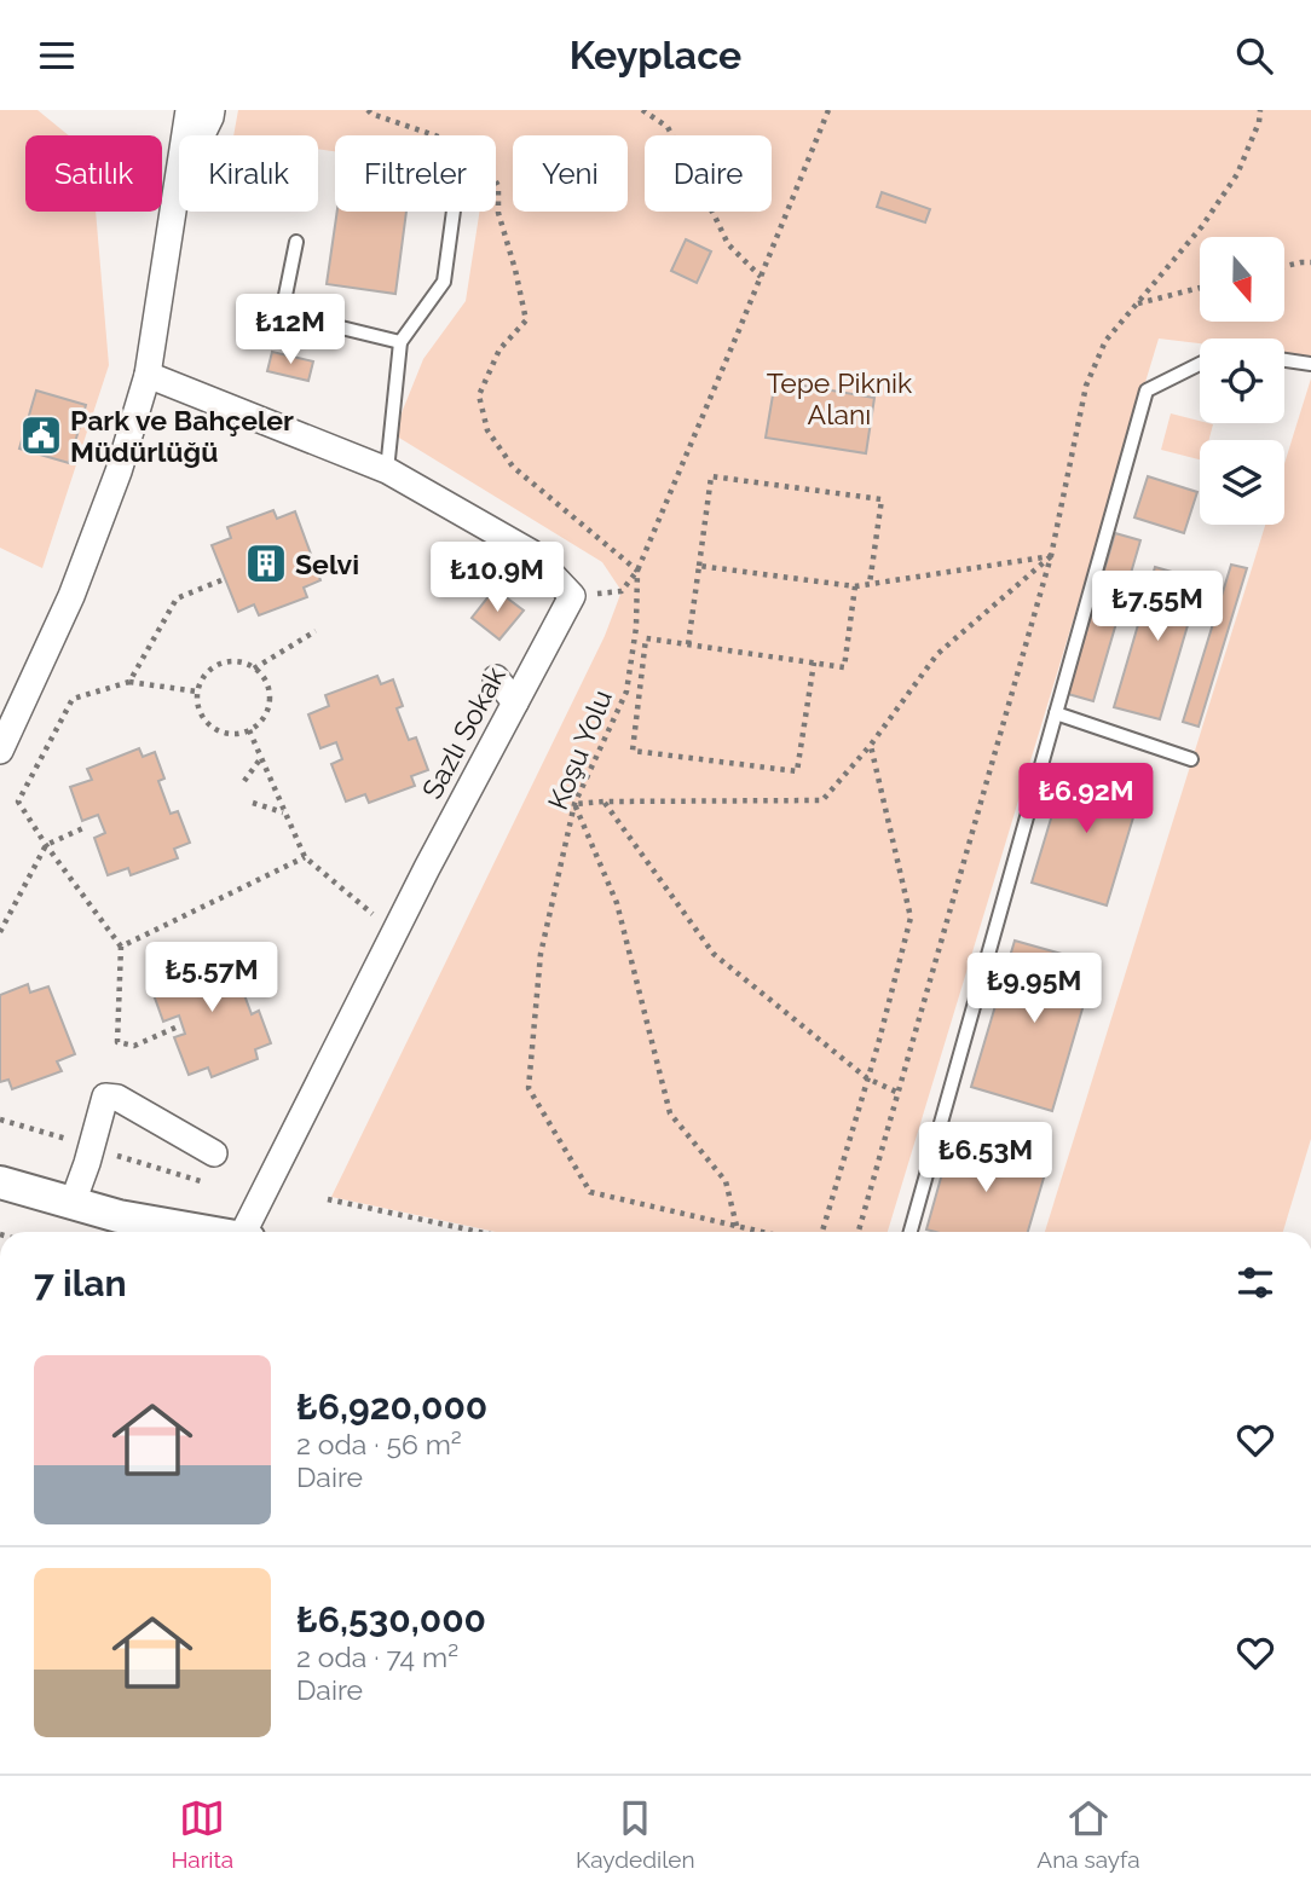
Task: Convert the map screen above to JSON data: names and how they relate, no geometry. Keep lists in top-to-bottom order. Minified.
{"streets":{"street":["Sazlı Sokak"],"path":["Koşu Yolu"]},"parks":["Tepe Piknik Alanı"],"places":{"public building":["Park ve Bahçeler Müdürlüğü"],"building":["Selvi"]},"north":"bottom","page":{"header":"Keyplace","chip":["Satılık","Kiralık","Filtreler","Yeni","Daire"],"price":["₺12M","₺10.9M","₺7.55M","₺6.92M","₺5.57M","₺9.95M","₺6.53M"],"heading":"7 ilan","list":[{"name":"₺6,920,000","note":"2 oda · 56 m² · Daire"},{"name":"₺6,530,000","note":"2 oda · 74 m² · Daire"}],"tabs":["Harita","Kaydedilen","Ana sayfa"]}}
